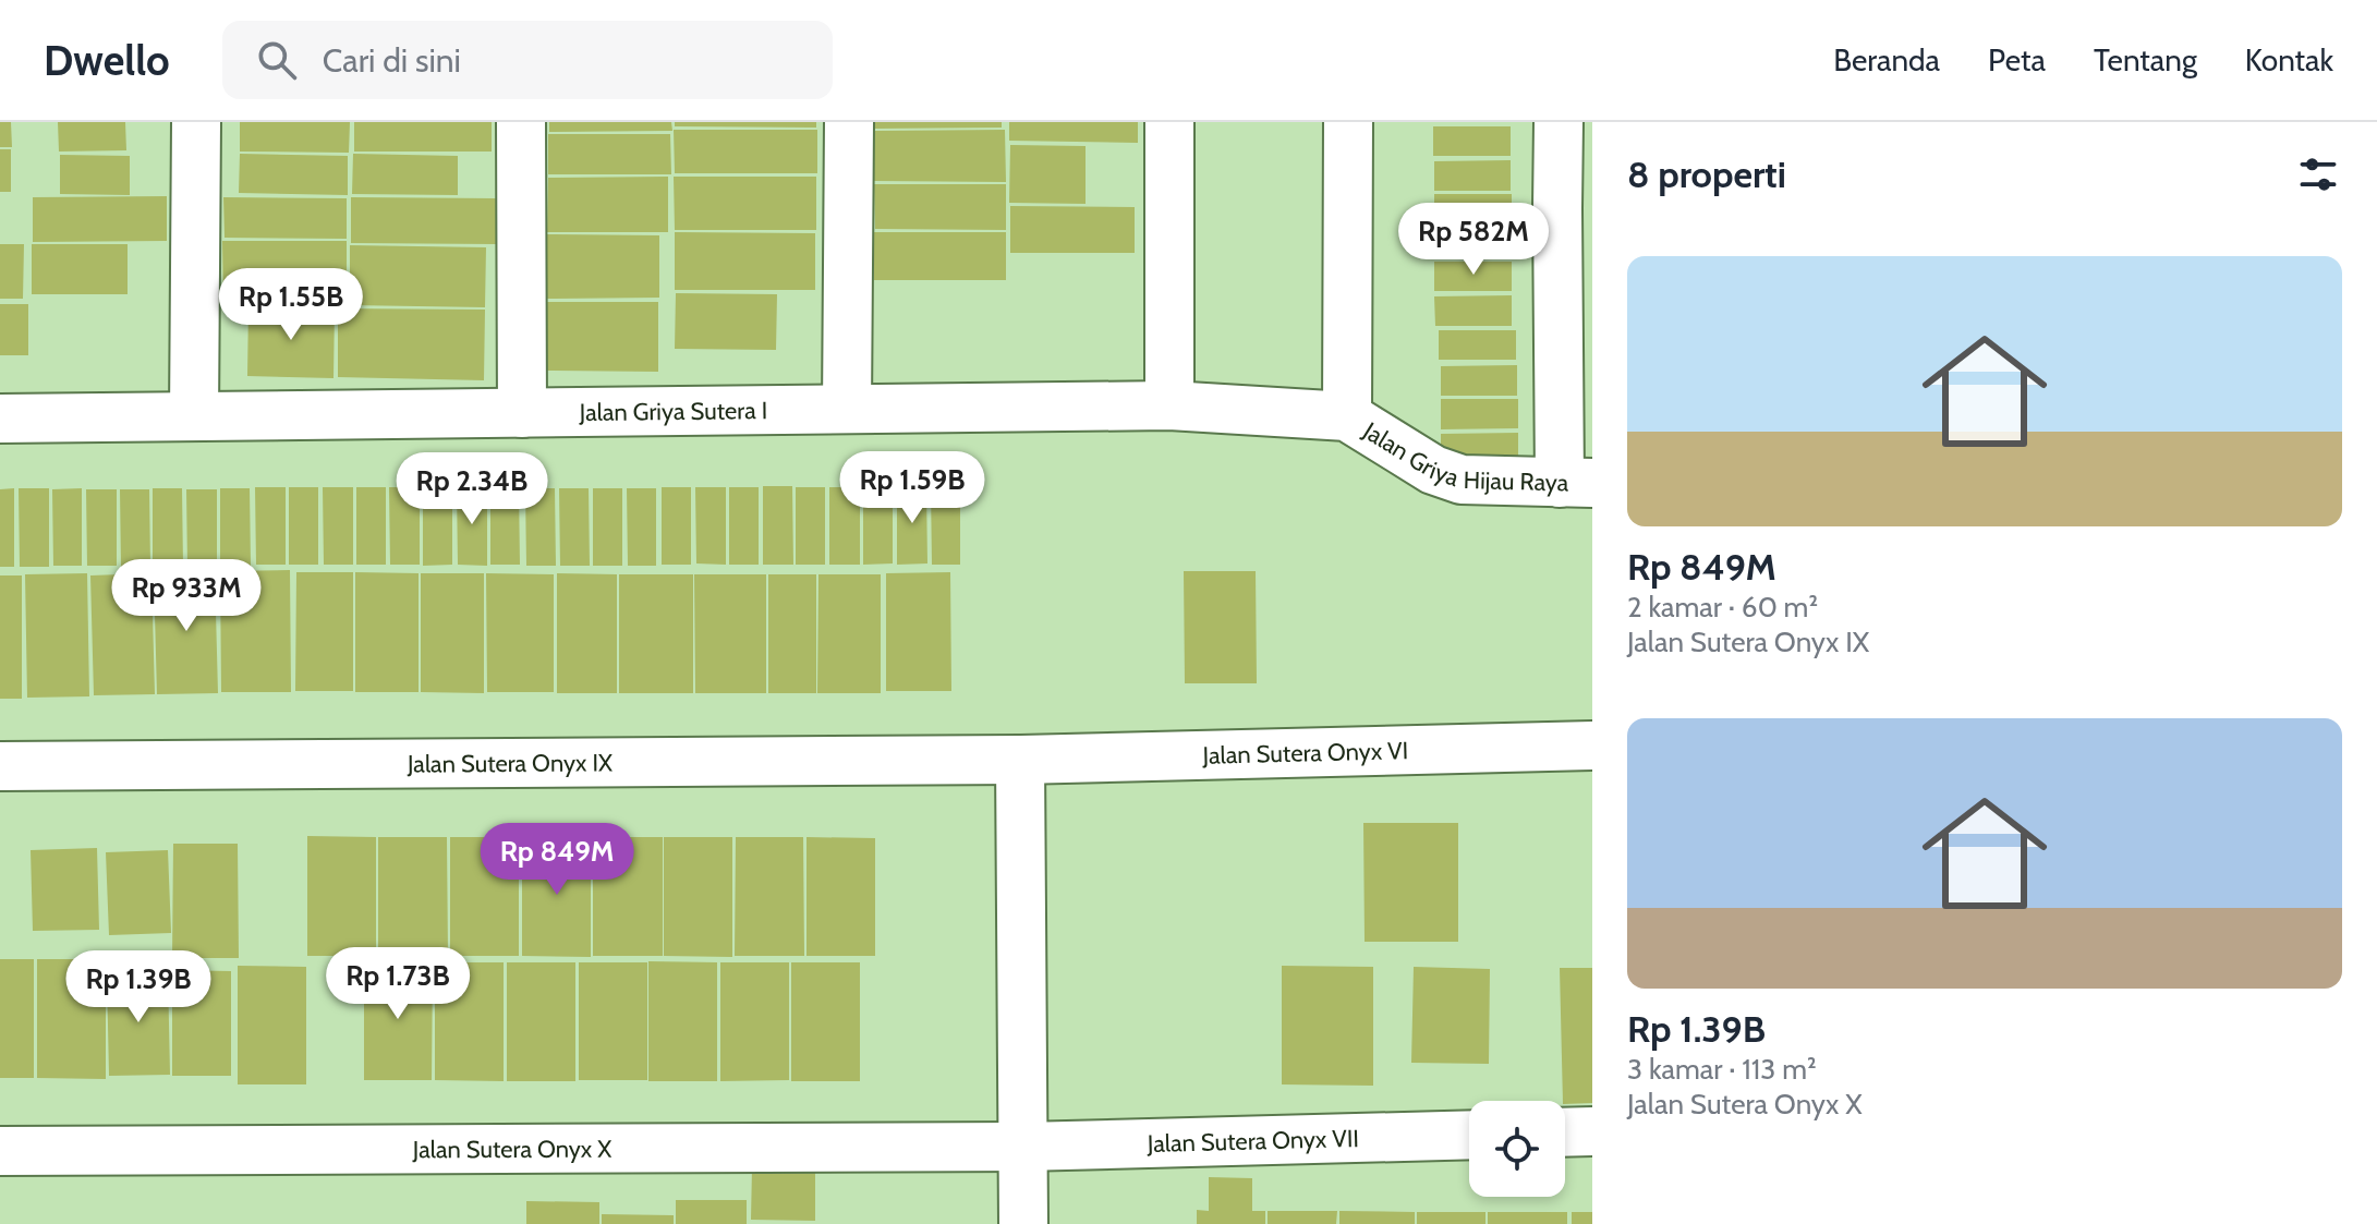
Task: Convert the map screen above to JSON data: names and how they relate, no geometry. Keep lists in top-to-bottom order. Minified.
{"streets":{"street":["Jalan Griya Sutera I","Jalan Griya Hijau Raya","Jalan Sutera Onyx VI","Jalan Sutera Onyx IX","Jalan Sutera Onyx VII","Jalan Sutera Onyx X"]},"crossings":[["Jalan Griya Sutera I","Jalan Griya Hijau Raya"],["Jalan Sutera Onyx VI","Jalan Sutera Onyx IX"],["Jalan Sutera Onyx VII","Jalan Sutera Onyx X"]],"page":{"header":"Dwello","search":"Cari di sini","nav":["Beranda","Peta","Tentang","Kontak"],"heading":"8 properti","price":["Rp 582M","Rp 1.55B","Rp 1.59B","Rp 2.34B","Rp 933M","Rp 849M","Rp 1.73B","Rp 1.39B"],"list":[{"name":"Rp 849M","note":"2 kamar · 60 m² · Jalan Sutera Onyx IX"},{"name":"Rp 1.39B","note":"3 kamar · 113 m² · Jalan Sutera Onyx X"}]}}
